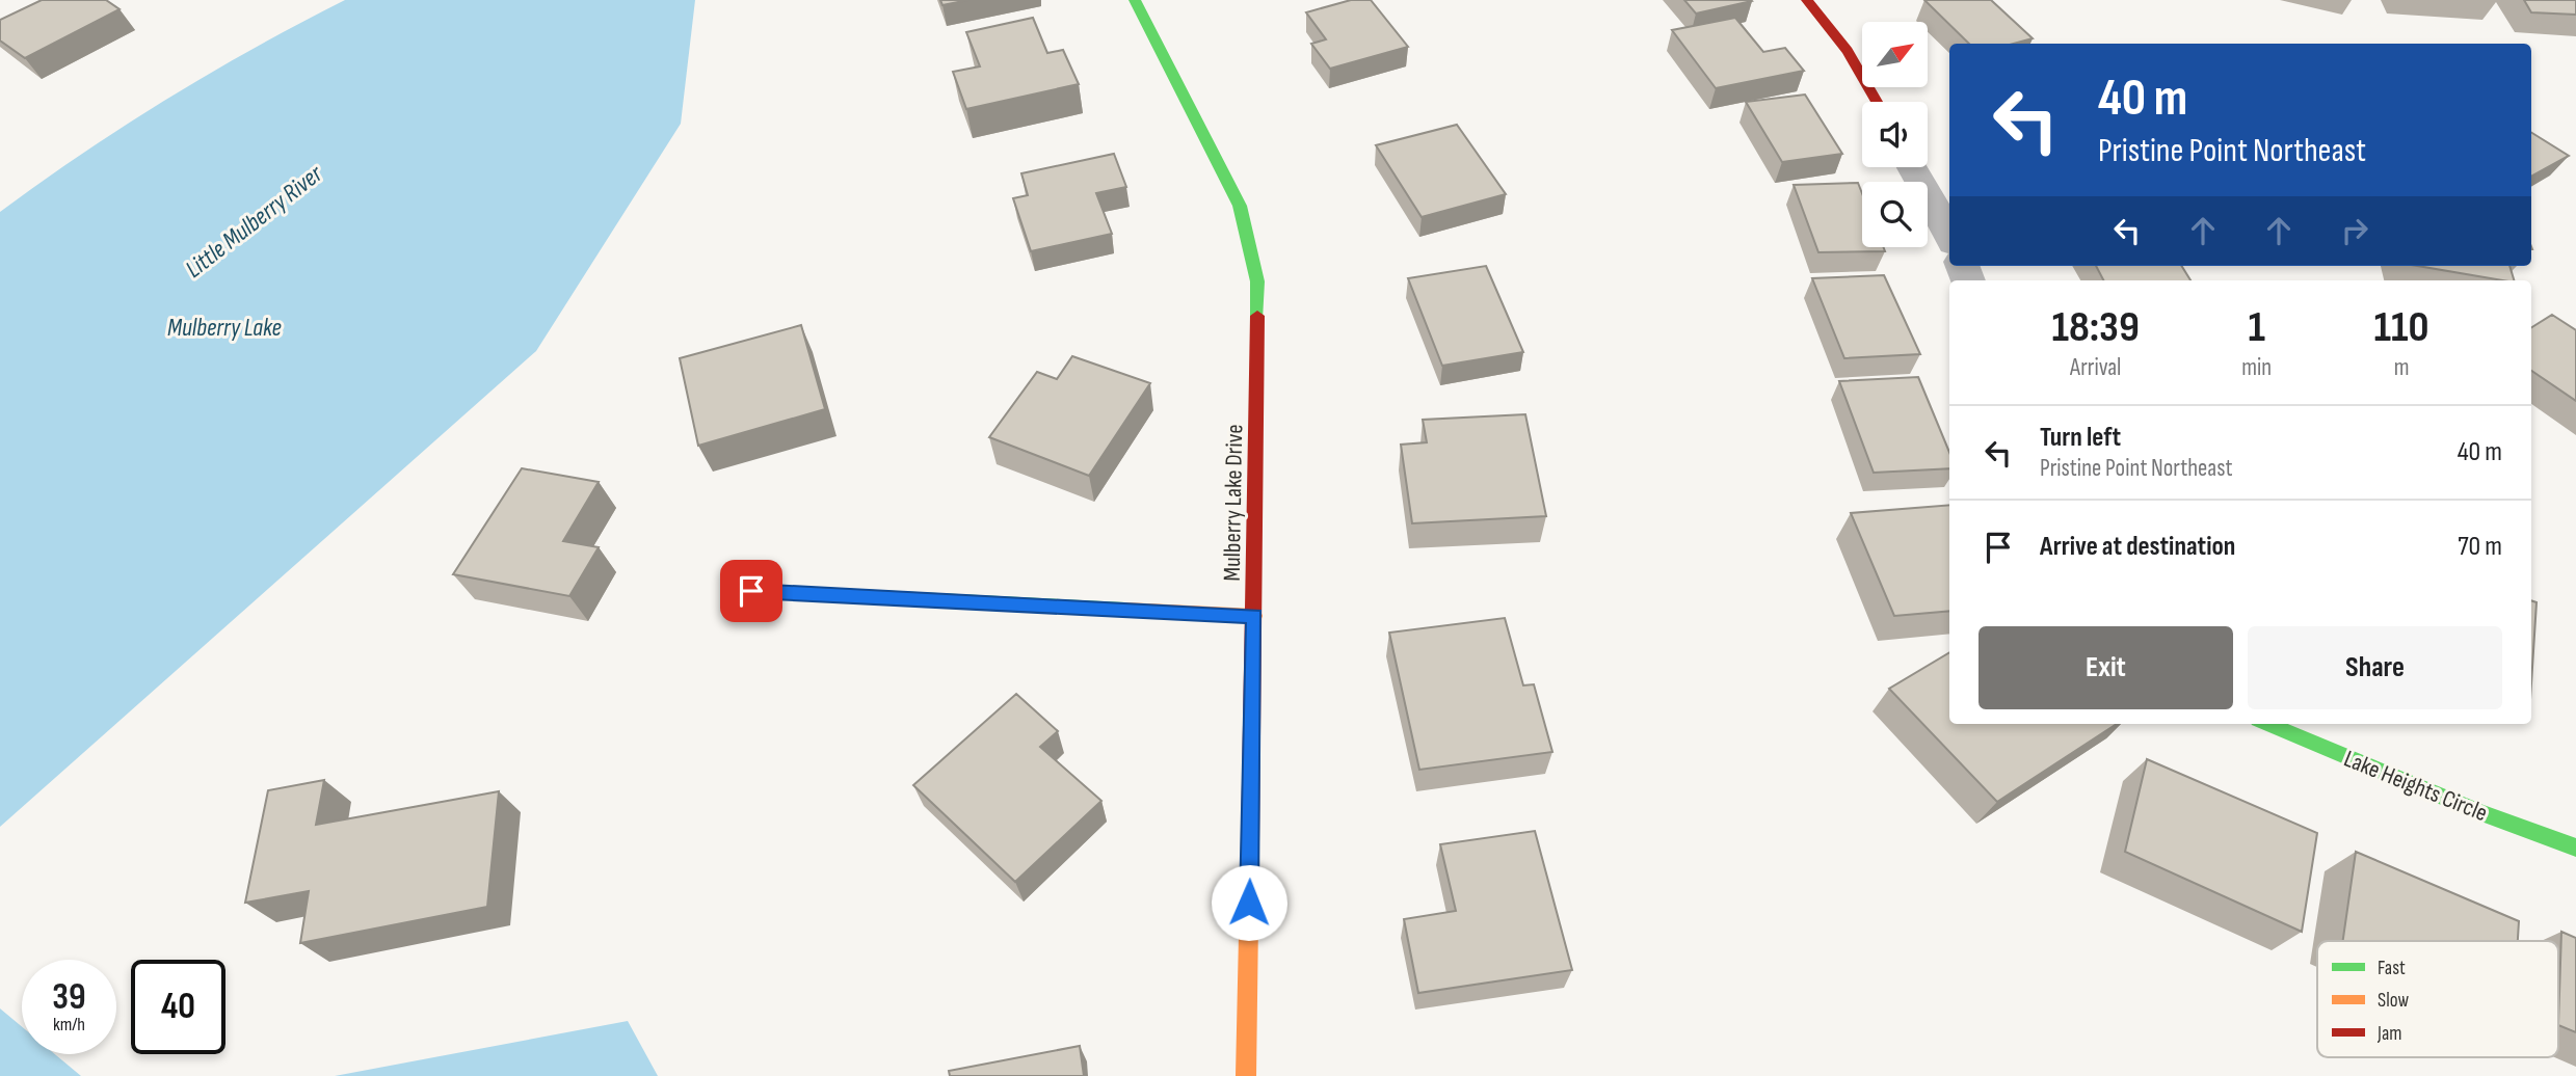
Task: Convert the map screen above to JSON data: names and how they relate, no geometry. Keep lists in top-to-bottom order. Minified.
{"streets":{"street":["Mulberry Lake Drive","Lake Heights Circle"]},"water":["Little Mulberry River","Mulberry Lake"],"legend":["Fast","Slow","Jam"],"north":"top right","page":{"turn":["40 m","Pristine Point Northeast"],"eta":["18:39","Arrival","1","min","110","m"],"list":[{"name":"Turn left","note":"Pristine Point Northeast","value":"40 m"},{"name":"Arrive at destination","value":"70 m"}],"buttons":["Exit","Share"],"speed":"39 km/h","limit":"40"}}
